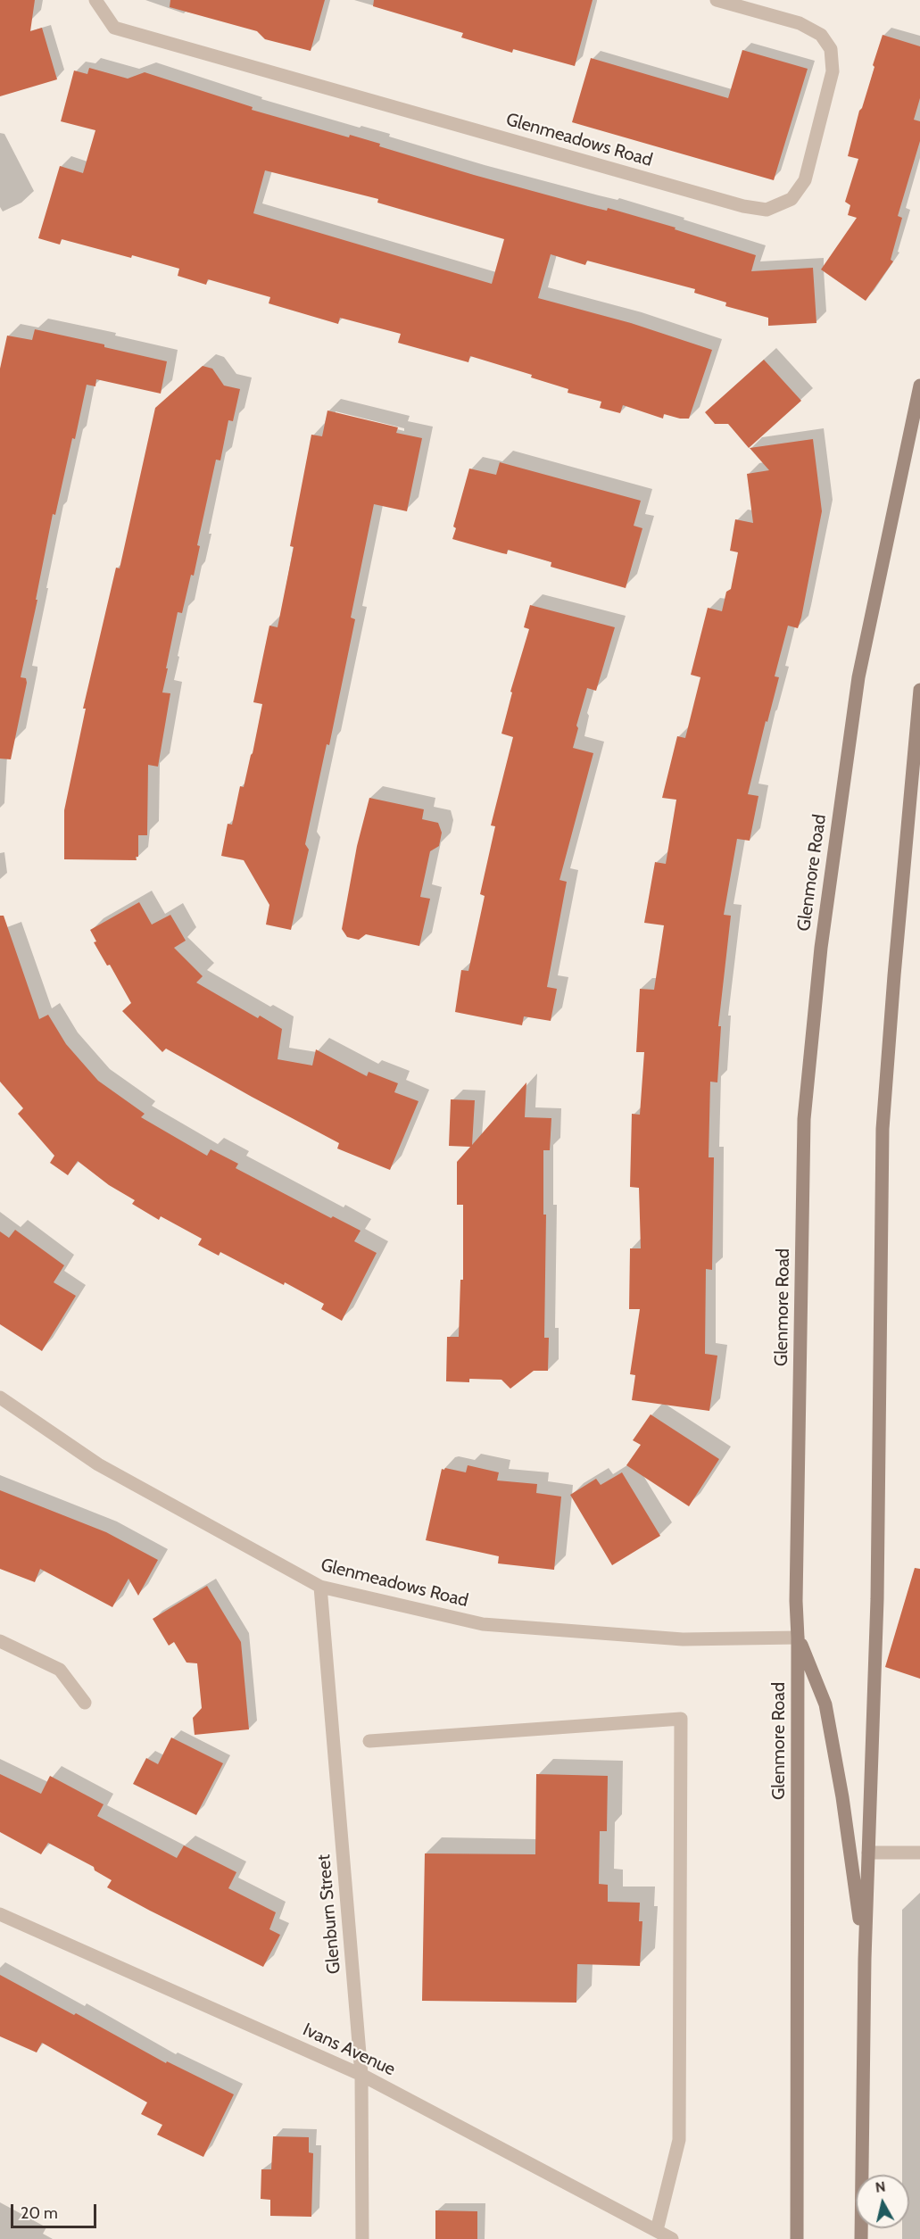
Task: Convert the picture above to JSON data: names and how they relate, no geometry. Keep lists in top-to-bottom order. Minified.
{"streets":{"main road":["Glenmore Road"],"street":["Glenmeadows Road","Glenburn Street","Ivans Avenue"]},"crossings":[["Glenmeadows Road","Glenmore Road"],["Glenmeadows Road","Glenburn Street"],["Glenburn Street","Ivans Avenue"]],"scale_bar":"20 m","north":"top"}
